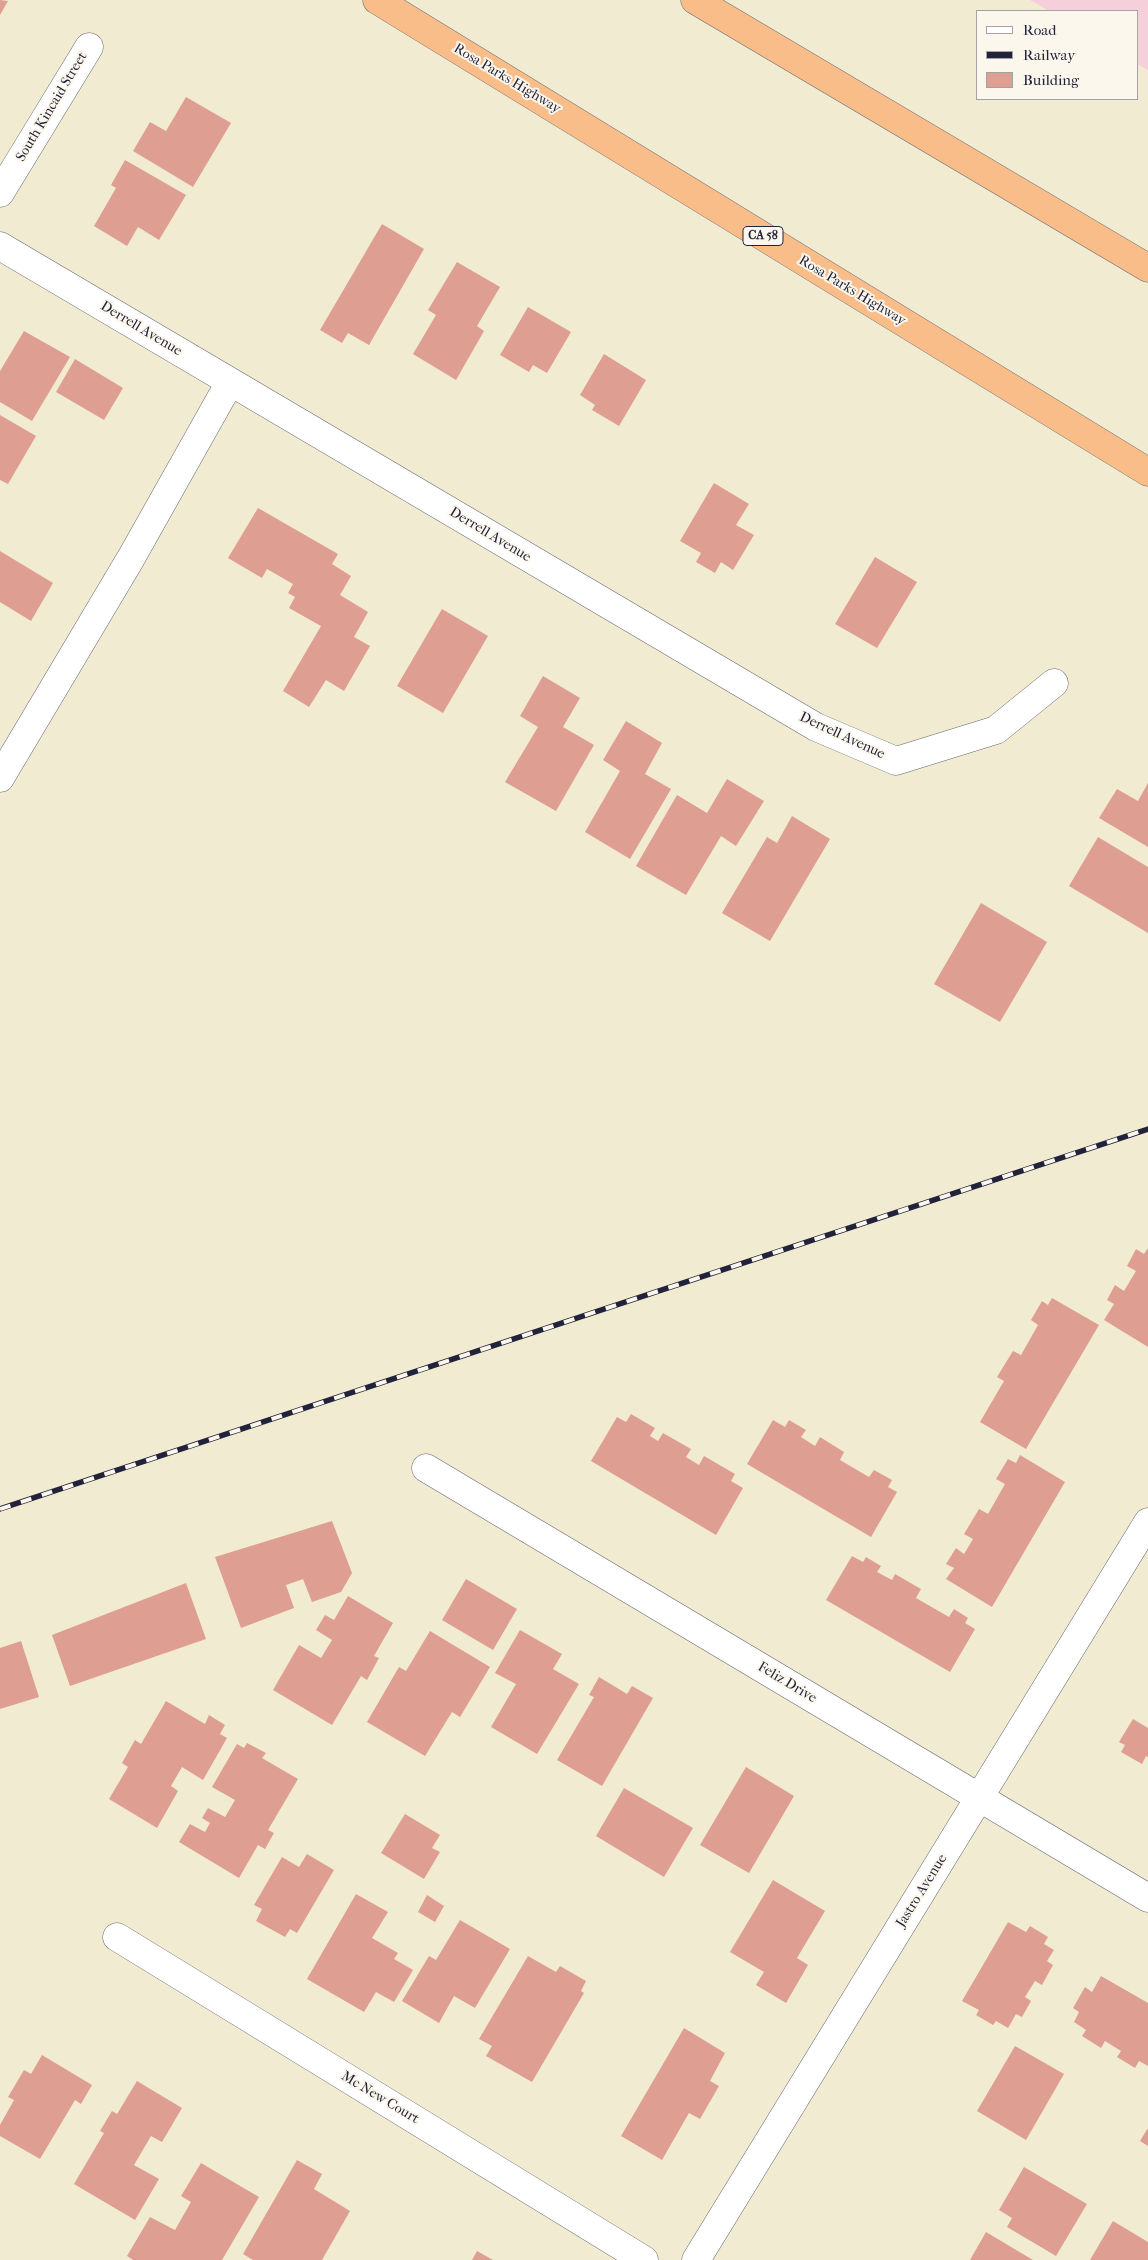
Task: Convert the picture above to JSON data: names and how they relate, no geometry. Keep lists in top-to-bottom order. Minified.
{"streets":{"highway":["Rosa Parks Highway","CA 58"],"street":["South Kincaid Street","Derrell Avenue","Feliz Drive","Jastro Avenue","Mc New Court"]},"crossings":[["Feliz Drive","Jastro Avenue"]],"legend":["Road","Railway","Building"]}
